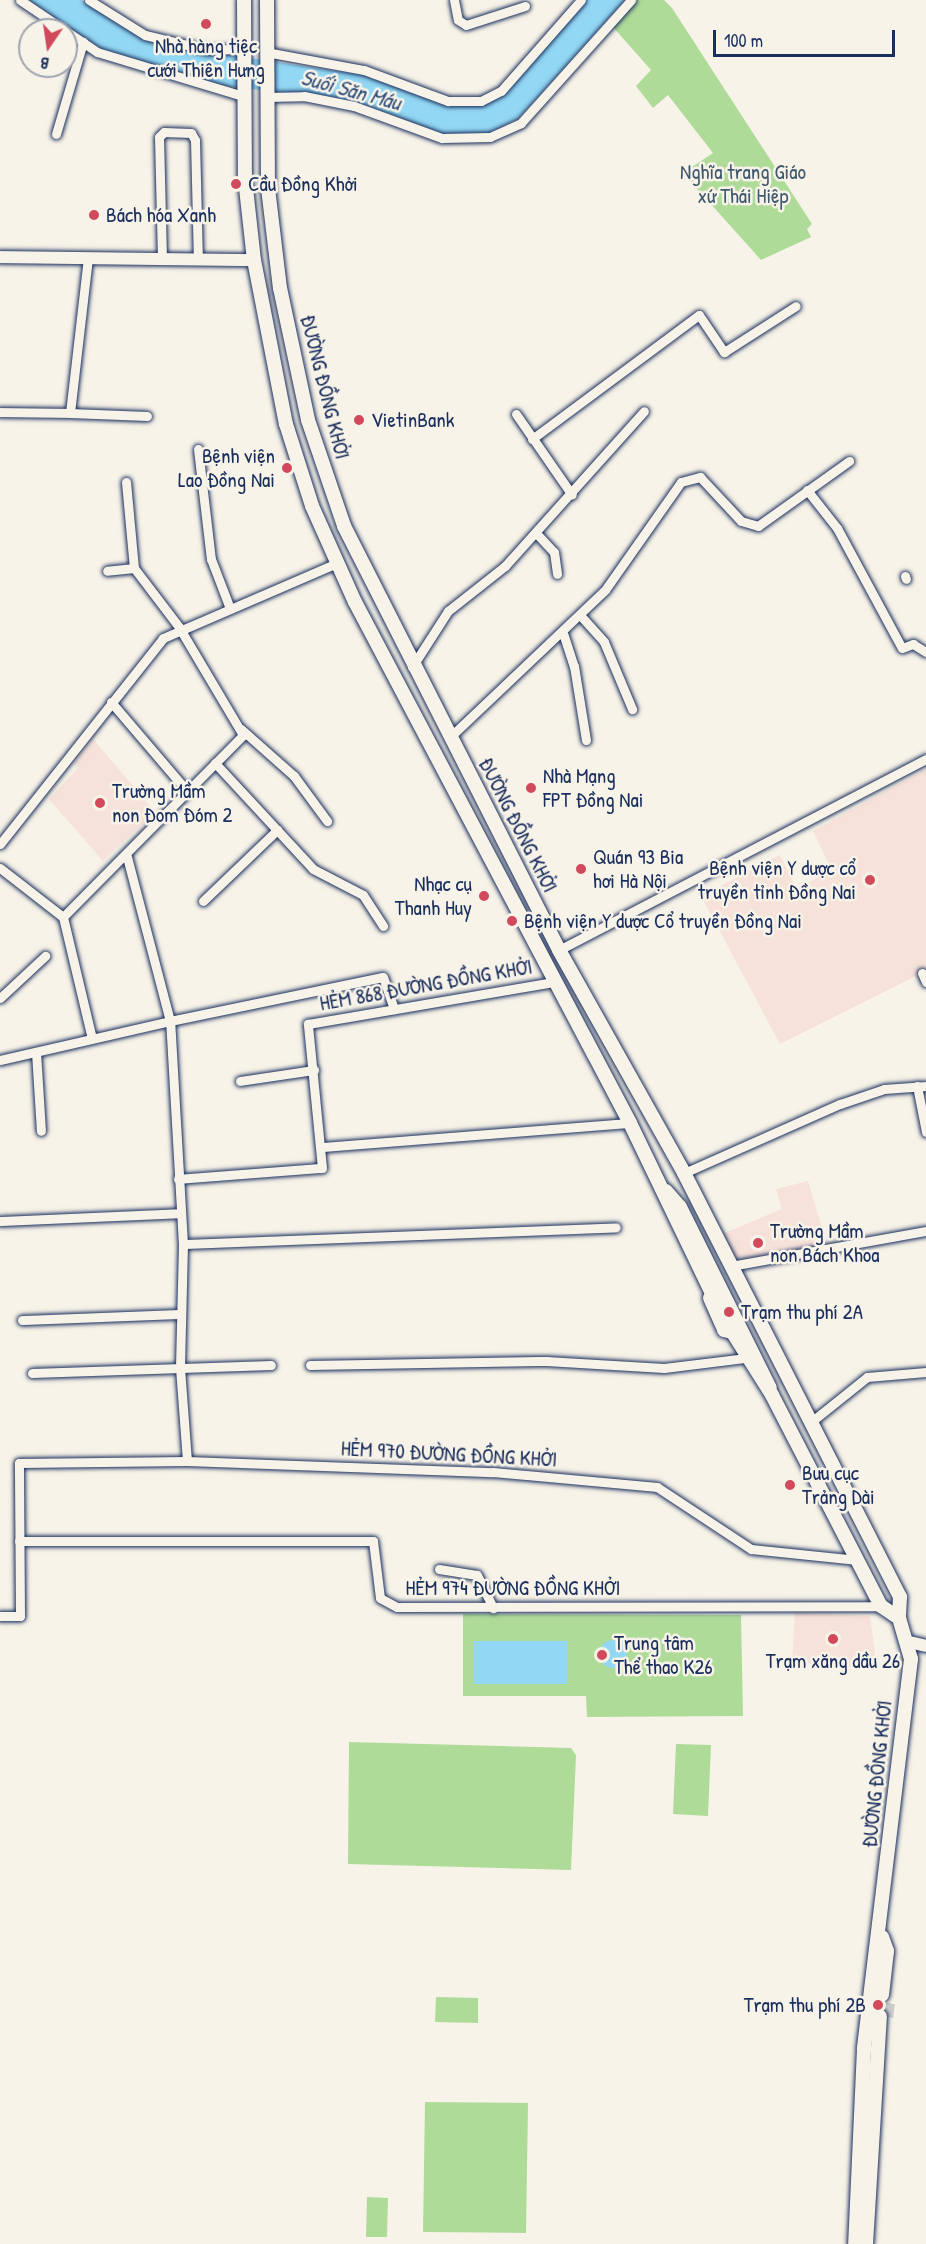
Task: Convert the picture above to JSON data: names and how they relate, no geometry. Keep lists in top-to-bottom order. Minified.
{"streets":{"main road":["ĐƯỜNG ĐỒNG KHỞI"],"street":["HẺM 868 ĐƯỜNG ĐỒNG KHỞI","HẺM 970 ĐƯỜNG ĐỒNG KHỞI","HẺM 974 ĐƯỜNG ĐỒNG KHỞI"]},"crossings":[["ĐƯỜNG ĐỒNG KHỞI","HẺM 868 ĐƯỜNG ĐỒNG KHỞI"],["ĐƯỜNG ĐỒNG KHỞI","HẺM 970 ĐƯỜNG ĐỒNG KHỞI"],["ĐƯỜNG ĐỒNG KHỞI","HẺM 974 ĐƯỜNG ĐỒNG KHỞI"],["HẺM 970 ĐƯỜNG ĐỒNG KHỞI","HẺM 974 ĐƯỜNG ĐỒNG KHỞI"]],"water":["Suối Săn Máu"],"parks":["Nghĩa trang Giáo xứ Thái Hiệp"],"places":["Nhà hàng tiệc cưới Thiên Hưng","Cầu Đồng Khởi","Bách hóa Xanh","VietinBank","Bệnh viện Lao Đồng Nai","Nhà Mạng FPT Đồng Nai","Trường Mầm non Đom Đóm 2","Quán 93 Bia hơi Hà Nội","Bệnh viện Y dược cổ truyền tỉnh Đồng Nai","Nhạc cụ Thanh Huy","Bệnh viện Y dược Cổ truyền Đồng Nai","Trường Mầm non Bách Khoa","Trạm thu phí 2A","Bưu cục Trảng Dài","Trạm xăng dầu 26","Trung tâm Thể thao K26","Trạm thu phí 2B"],"scale_bar":"100 m","north":"bottom"}
